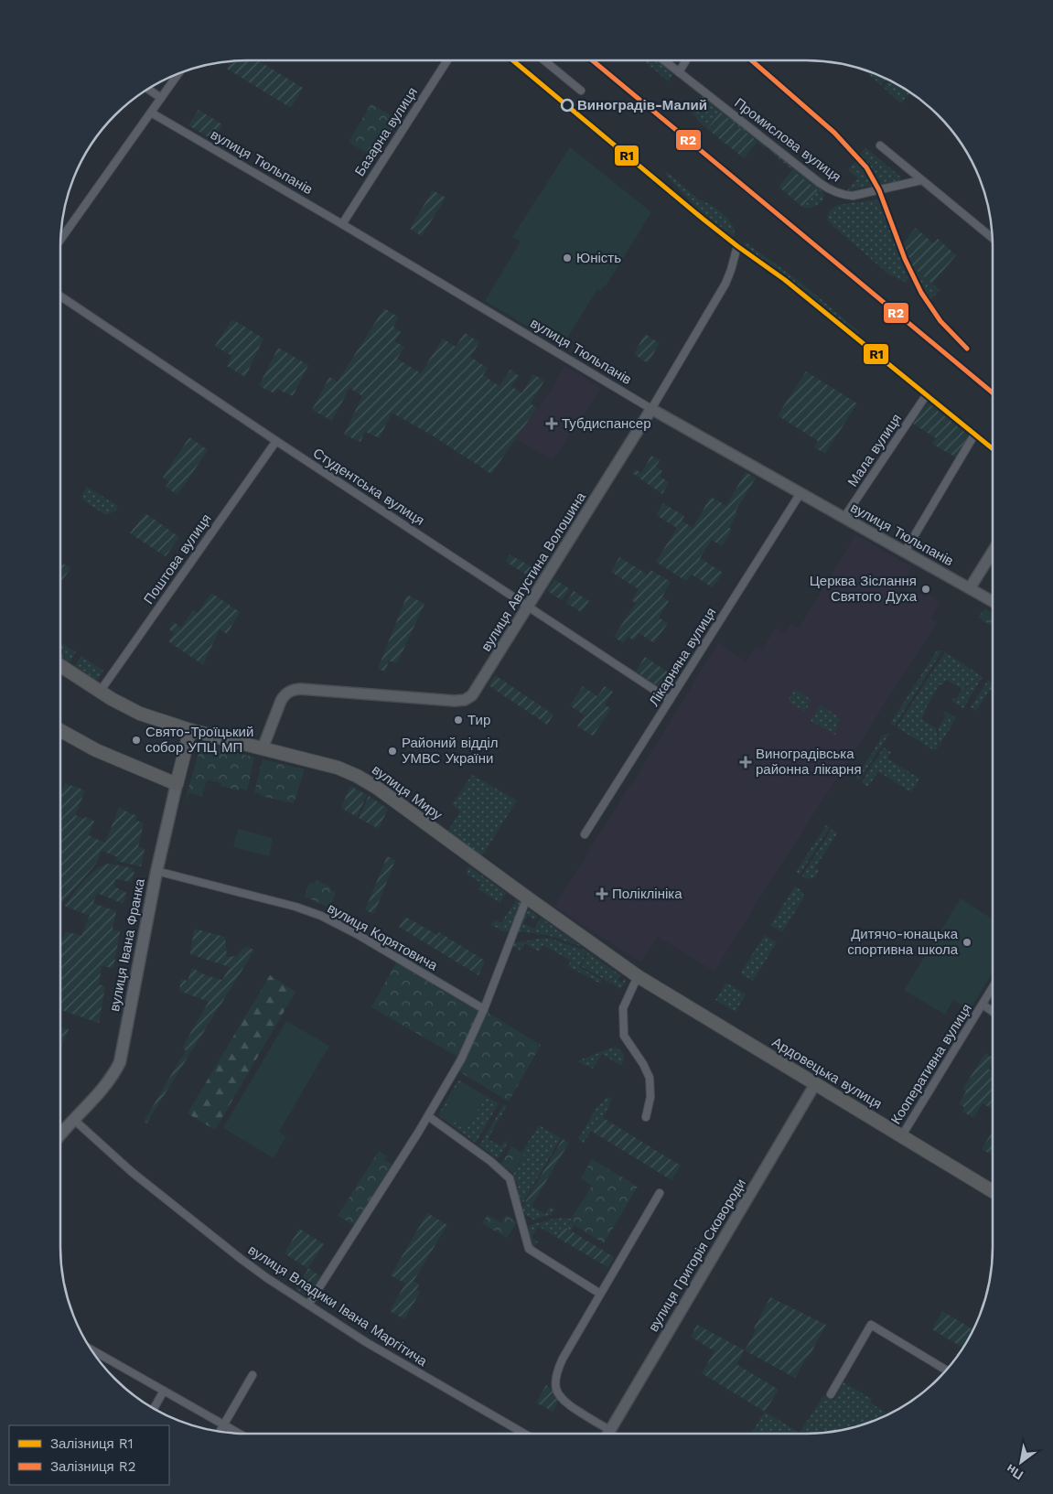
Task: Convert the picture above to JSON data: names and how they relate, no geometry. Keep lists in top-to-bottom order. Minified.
{"streets":{"highway":["вулиця Миру","вулиця Івана Франка","Ардовецька вулиця"],"street":["Базарна вулиця","Промислова вулиця","вулиця Тюльпанів","Мала вулиця","Студентська вулиця","Поштова вулиця","вулиця Августина Волошина","Лікарняна вулиця","вулиця Корятовича","Кооперативна вулиця","вулиця Григорія Сковороди","вулиця Владики Івана Маргітича"]},"crossings":[["Базарна вулиця","вулиця Тюльпанів"],["вулиця Тюльпанів","Мала вулиця"],["вулиця Тюльпанів","вулиця Августина Волошина"],["вулиця Тюльпанів","Лікарняна вулиця"],["Студентська вулиця","Поштова вулиця"],["Студентська вулиця","вулиця Августина Волошина"],["Студентська вулиця","Лікарняна вулиця"],["Поштова вулиця","вулиця Миру"],["вулиця Августина Волошина","вулиця Миру"],["вулиця Миру","вулиця Івана Франка"],["вулиця Миру","Ардовецька вулиця"],["вулиця Корятовича","вулиця Івана Франка"],["вулиця Івана Франка","вулиця Владики Івана Маргітича"],["Кооперативна вулиця","Ардовецька вулиця"],["Ардовецька вулиця","вулиця Григорія Сковороди"]],"places":{"other":["Виноградів-Малий","Юність","Церква Зіслання Святого Духа","Тир","Свято-Троїцький собор УПЦ МП","Районий відділ УМВС України","Дитячо-юнацька спортивна школа"],"health":["Тубдиспансер","Виноградівська районна лікарня","Поліклініка"]},"lines":["rail line R1","rail line R2"],"legend":["Залізниця R1","Залізниця R2"],"north":"bottom left"}
